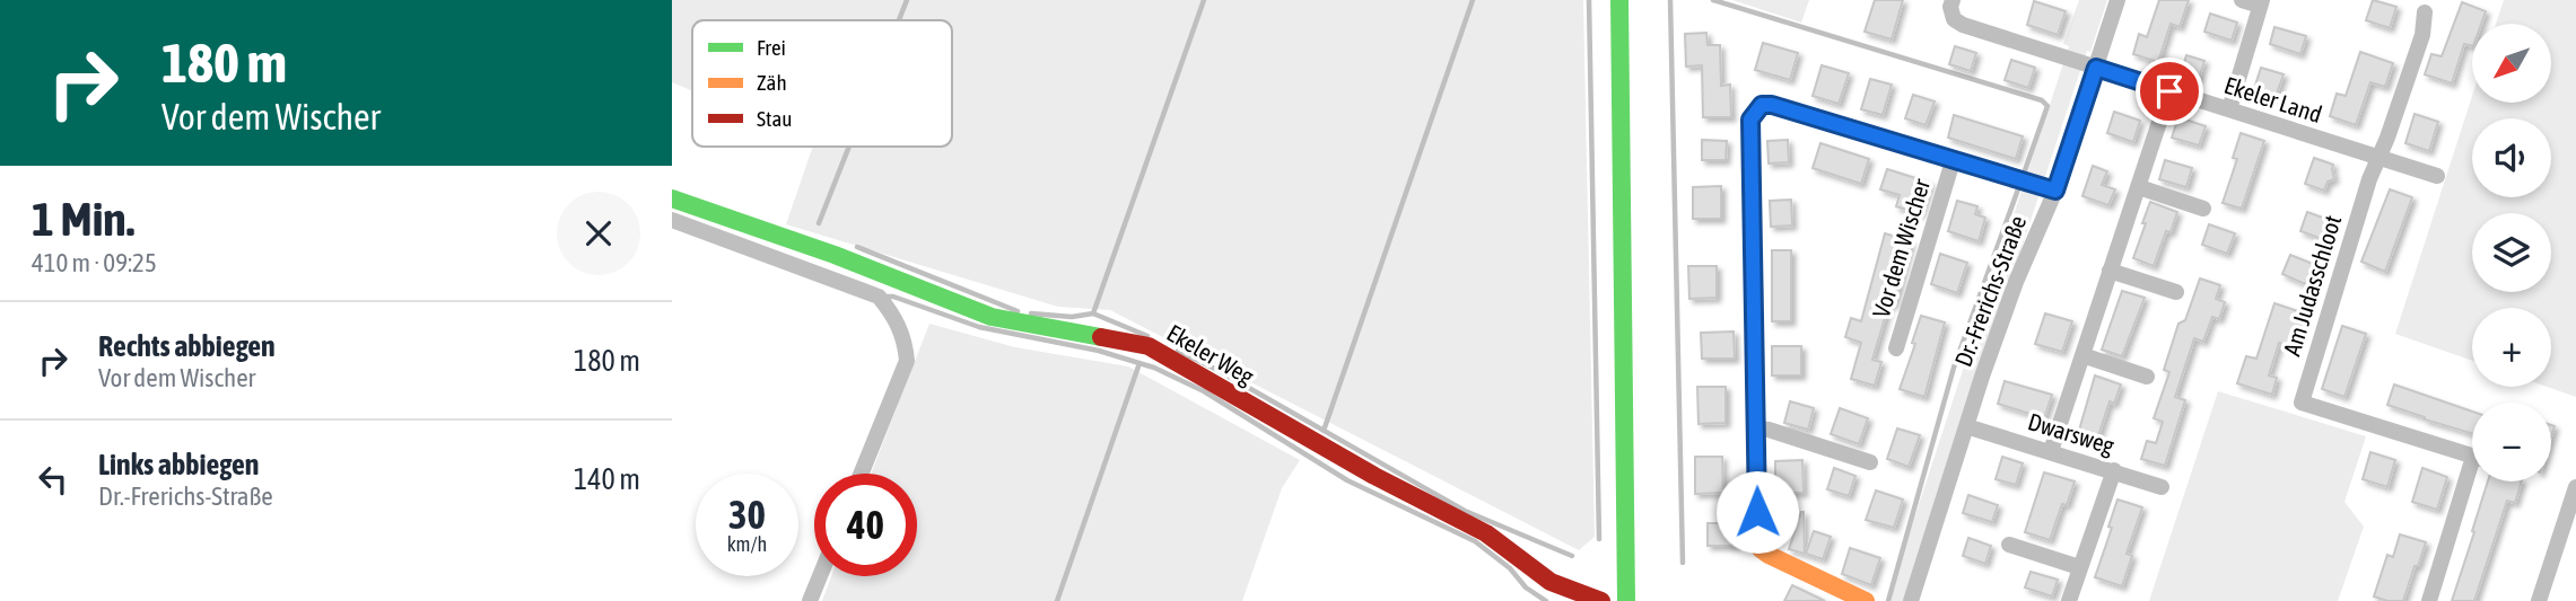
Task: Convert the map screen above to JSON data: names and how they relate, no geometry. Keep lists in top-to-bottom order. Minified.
{"streets":{"street":["Ekeler Land","Vor dem Wischer","Am Judasschloot","Dr.-Frerichs-Straße","Ekeler Weg","Dwarsweg"]},"crossings":[["Ekeler Land","Am Judasschloot"],["Ekeler Land","Dr.-Frerichs-Straße"],["Vor dem Wischer","Dr.-Frerichs-Straße"],["Dr.-Frerichs-Straße","Dwarsweg"]],"legend":["Frei","Zäh","Stau"],"north":"bottom left","page":{"turn":["180 m","Vor dem Wischer"],"map_buttons":["+","−"],"heading":["1 Min.","410 m · 09:25"],"list":[{"name":"Rechts abbiegen","note":"Vor dem Wischer","value":"180 m"},{"name":"Links abbiegen","note":"Dr.-Frerichs-Straße","value":"140 m"}],"speed":"30 km/h","limit":"40"}}
